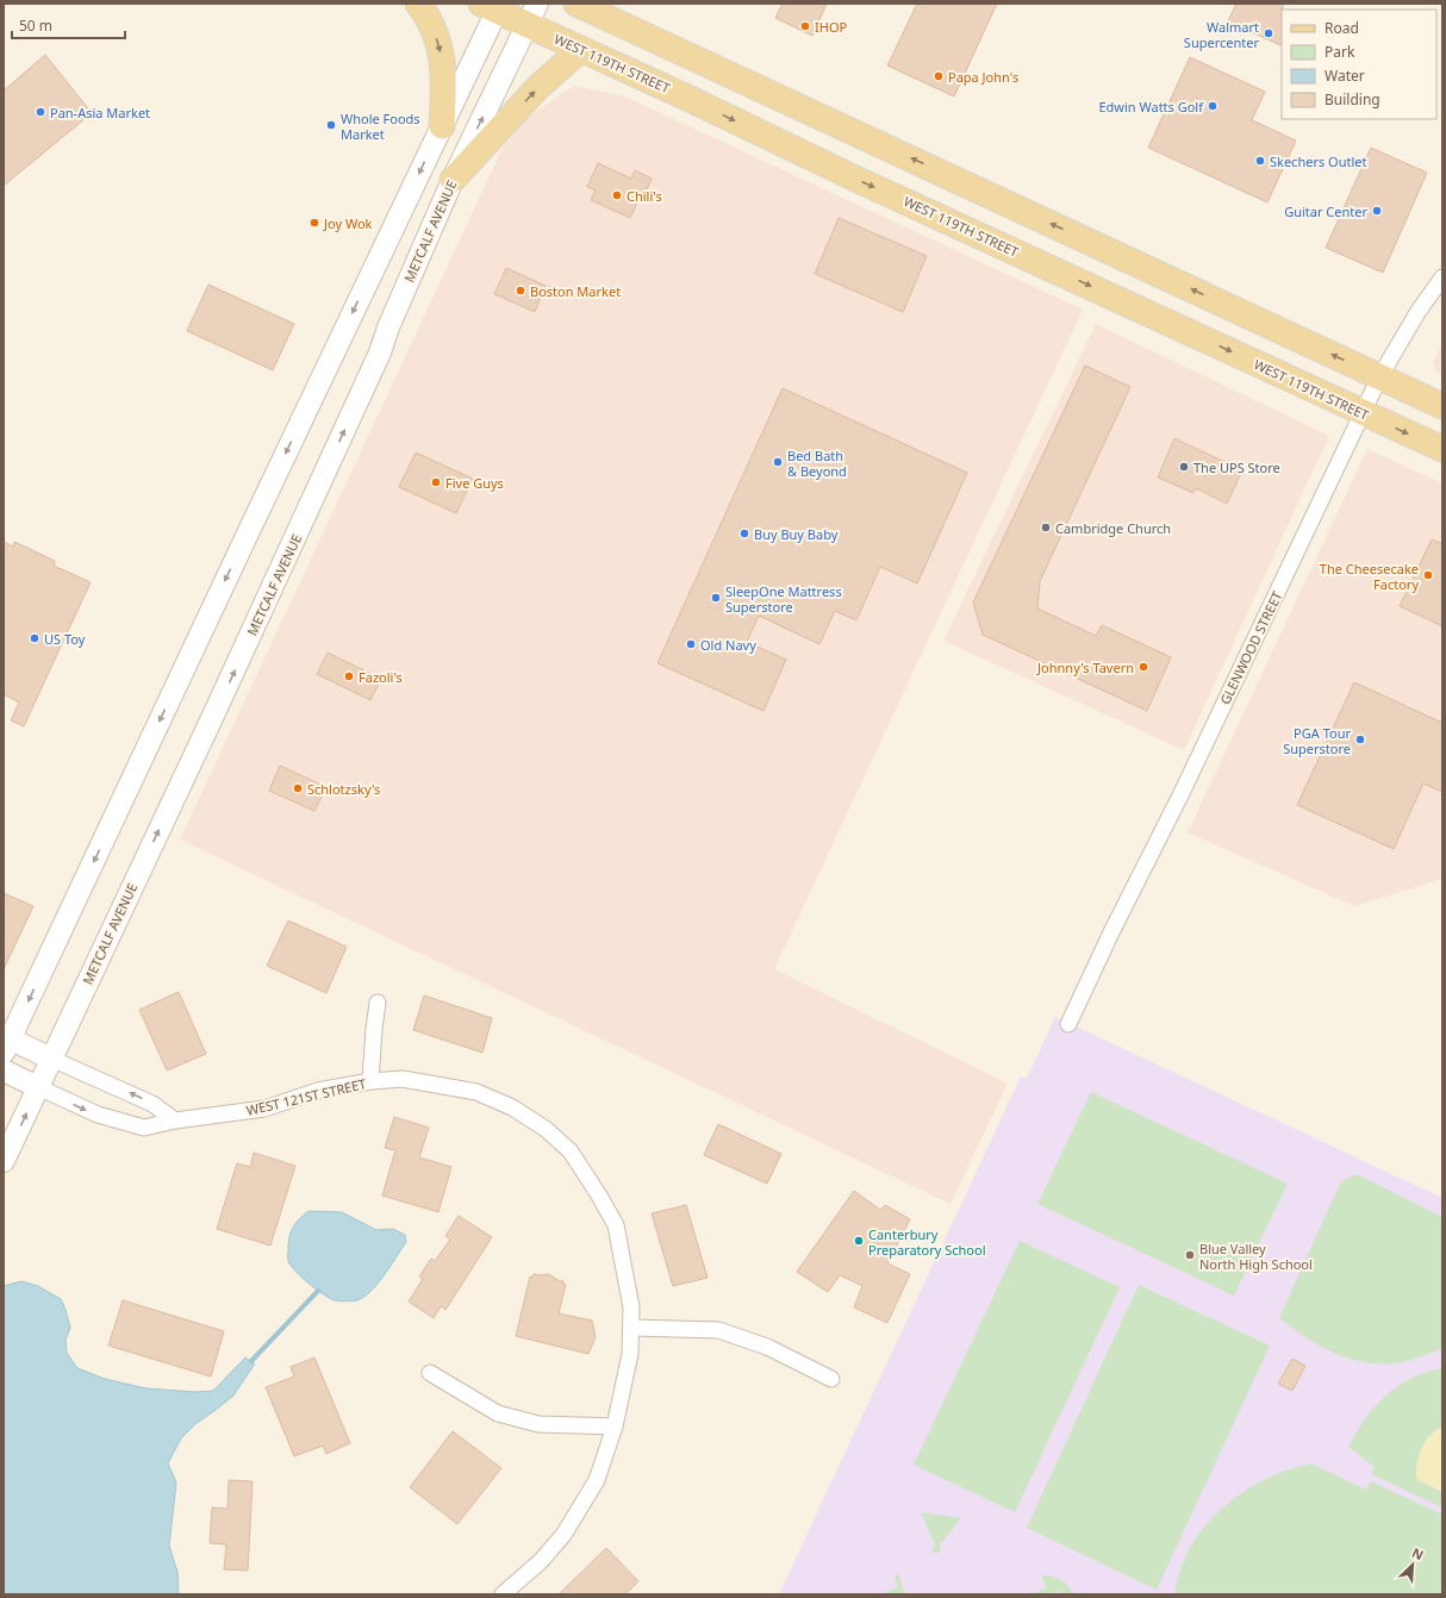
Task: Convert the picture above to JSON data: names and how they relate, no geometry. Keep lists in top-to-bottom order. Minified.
{"streets":{"main road":["WEST 119TH STREET","METCALF AVENUE","WEST 121ST STREET"],"street":["GLENWOOD STREET"]},"crossings":[["WEST 119TH STREET","METCALF AVENUE"],["WEST 119TH STREET","GLENWOOD STREET"],["METCALF AVENUE","WEST 121ST STREET"]],"places":["IHOP","Walmart Supercenter","Papa John's","Edwin Watts Golf","Pan-Asia Market","Whole Foods Market","Skechers Outlet","Chili's","Guitar Center","Joy Wok","Boston Market","Bed Bath & Beyond","The UPS Store","Five Guys","Cambridge Church","Buy Buy Baby","The Cheesecake Factory","SleepOne Mattress Superstore","US Toy","Old Navy","Johnny's Tavern","Fazoli's","PGA Tour Superstore","Schlotzsky's","Canterbury Preparatory School","Blue Valley North High School"],"legend":["Road","Park","Water","Building"],"scale_bar":"50 m","north":"top right"}
